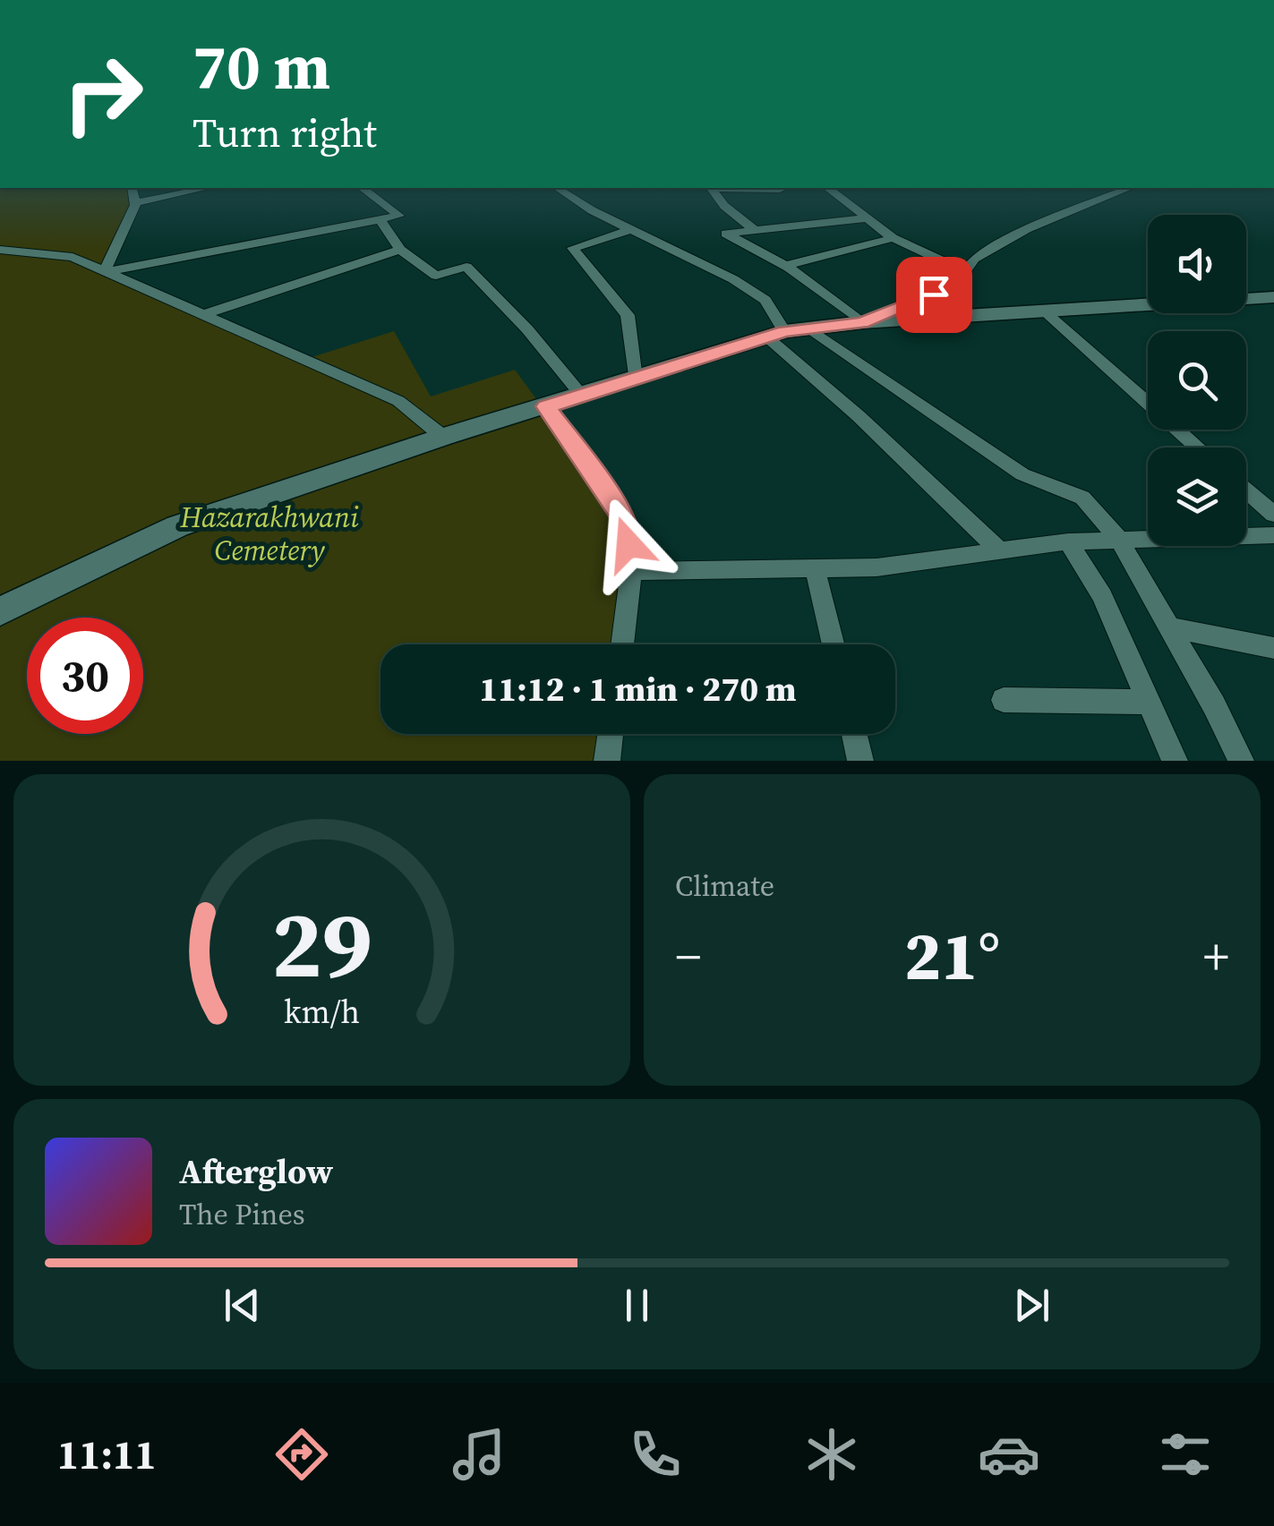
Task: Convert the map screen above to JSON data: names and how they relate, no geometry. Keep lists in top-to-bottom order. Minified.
{"parks":["Hazarakhwani Cemetery"],"page":{"turn":["70 m","Turn right"],"limit":"30","trip":"11:12 · 1 min · 270 m","tile":"Climate","heat":["−","21°","+"],"song":["Afterglow","The Pines"],"tabs":"11:11","gauge":["29","km/h"]}}
